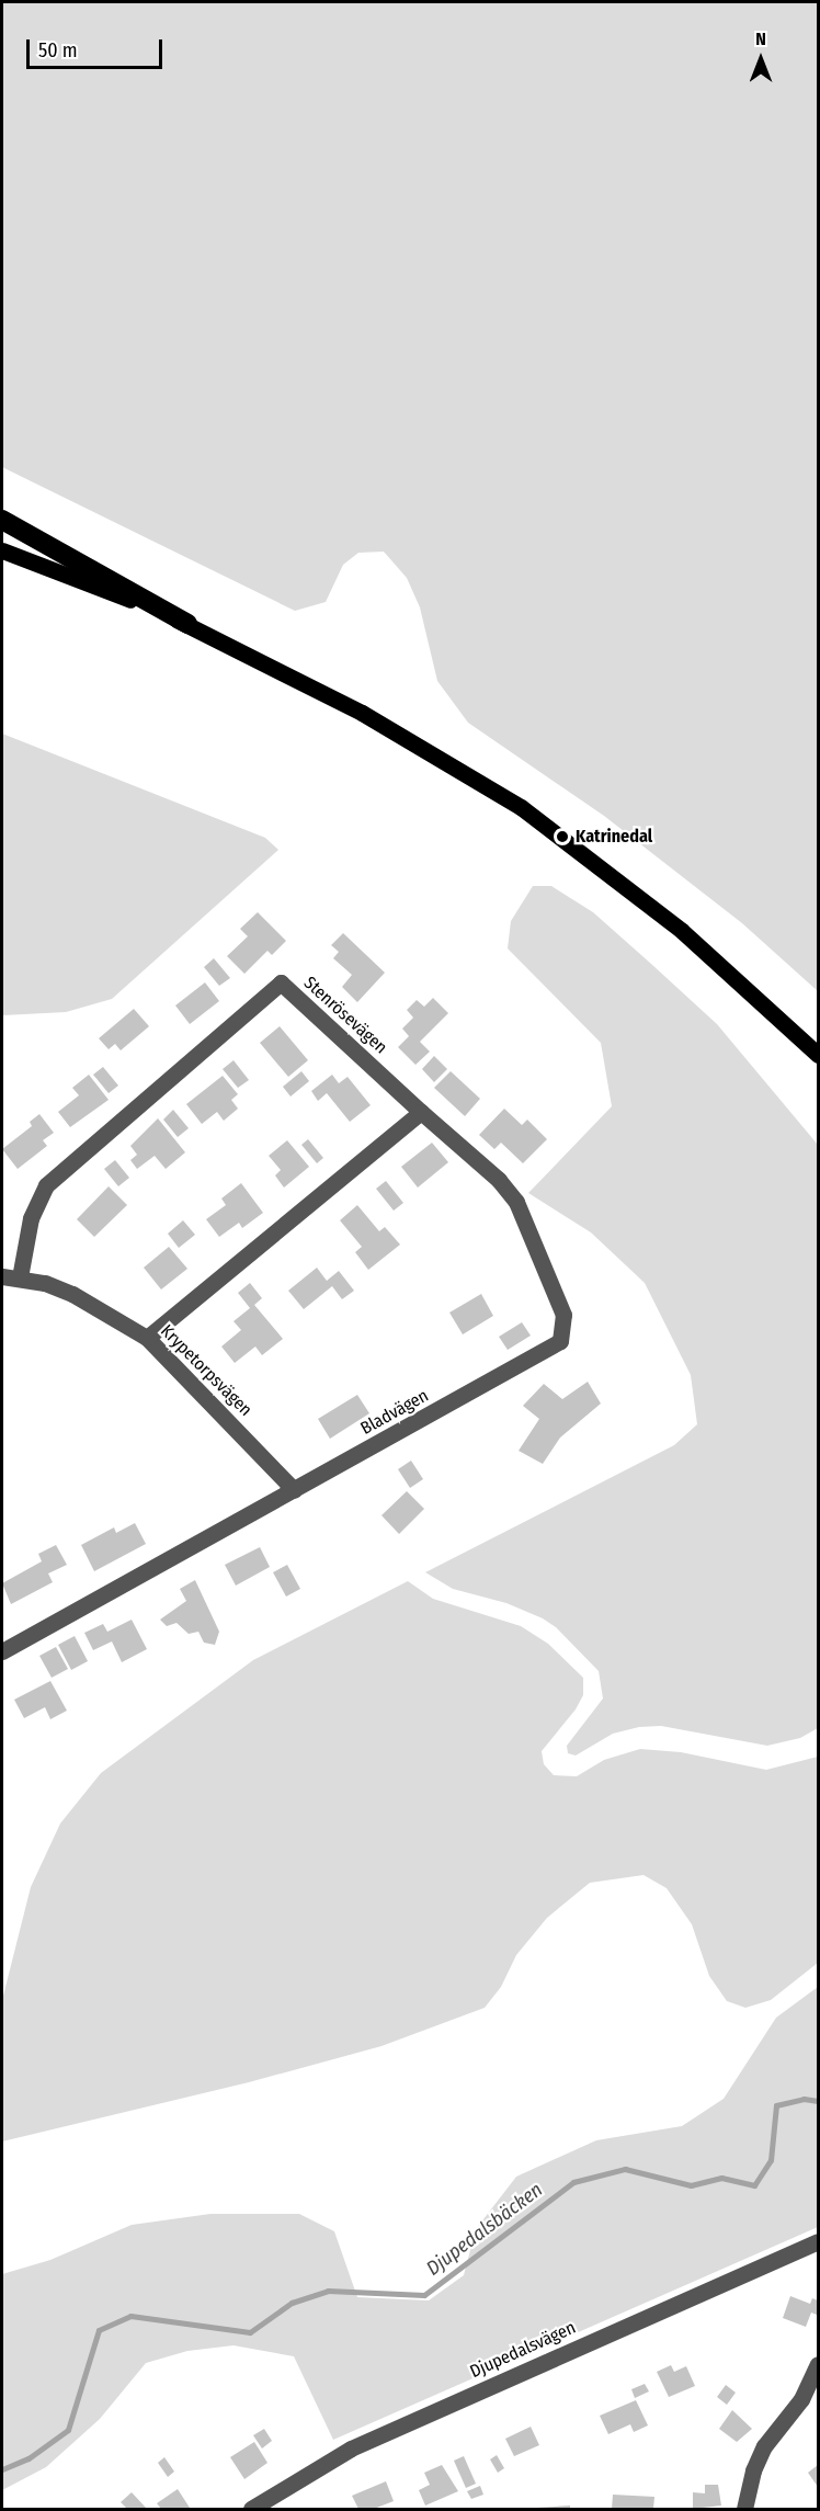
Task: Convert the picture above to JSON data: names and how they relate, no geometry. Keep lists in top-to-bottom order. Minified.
{"streets":{"street":["Stenrösevägen","Krypetorpsvägen","Bladvägen","Djupedalsvägen"]},"crossings":[["Stenrösevägen","Krypetorpsvägen"],["Stenrösevägen","Bladvägen"],["Krypetorpsvägen","Bladvägen"]],"water":["Djupedalsbäcken"],"places":["Katrinedal"],"scale_bar":"50 m","north":"top"}
